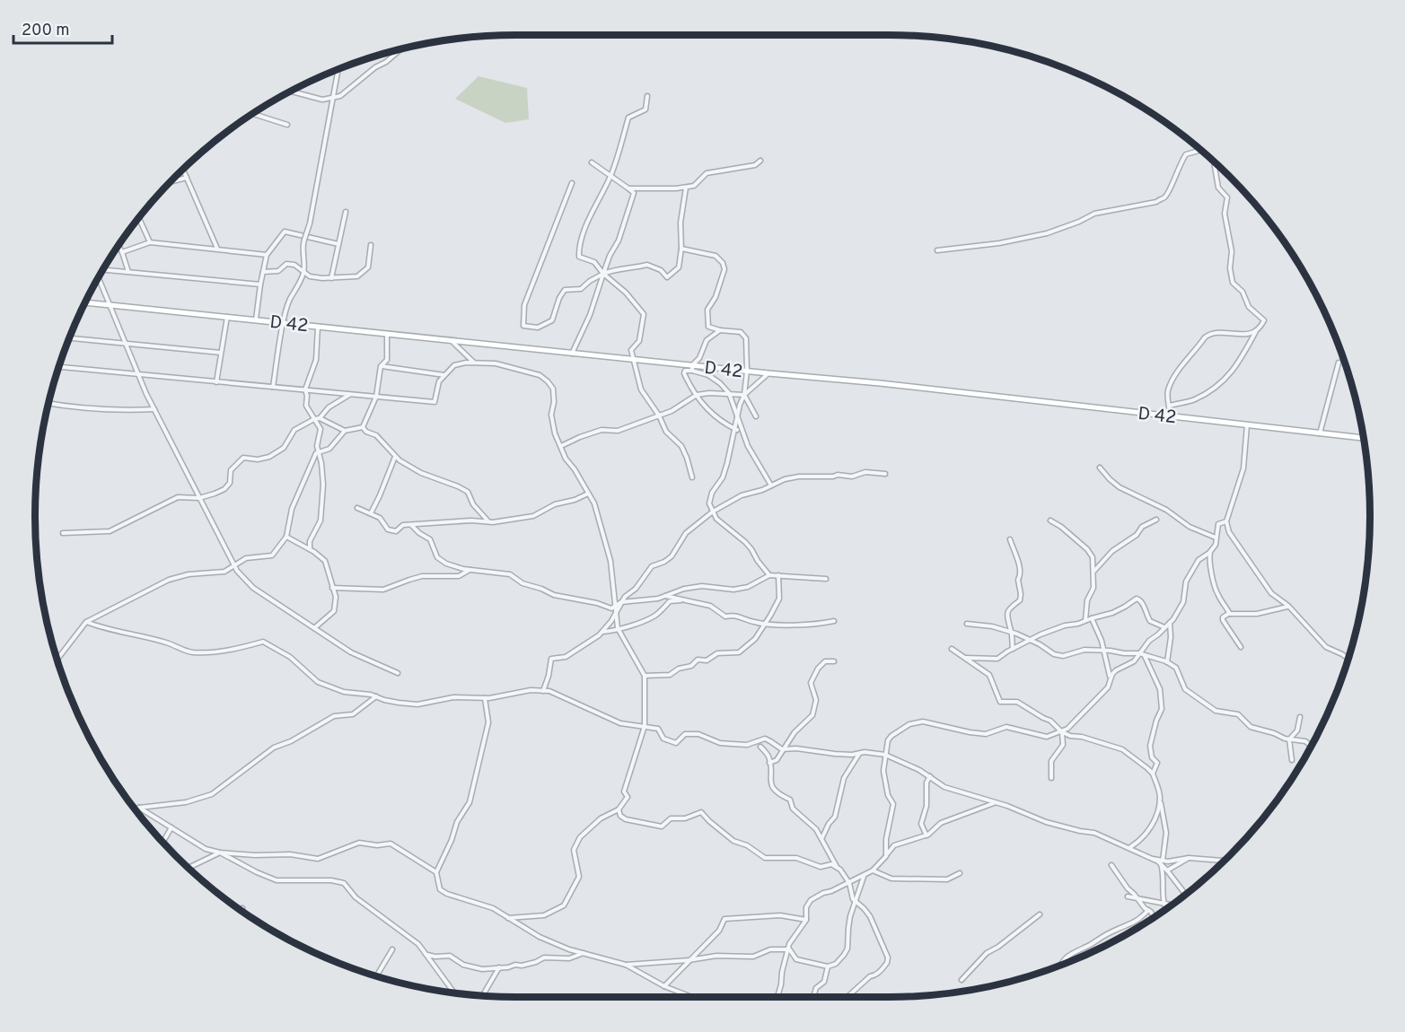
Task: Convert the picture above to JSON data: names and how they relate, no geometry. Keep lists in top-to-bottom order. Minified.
{"streets":{"street":["D 42"]},"scale_bar":"200 m"}
